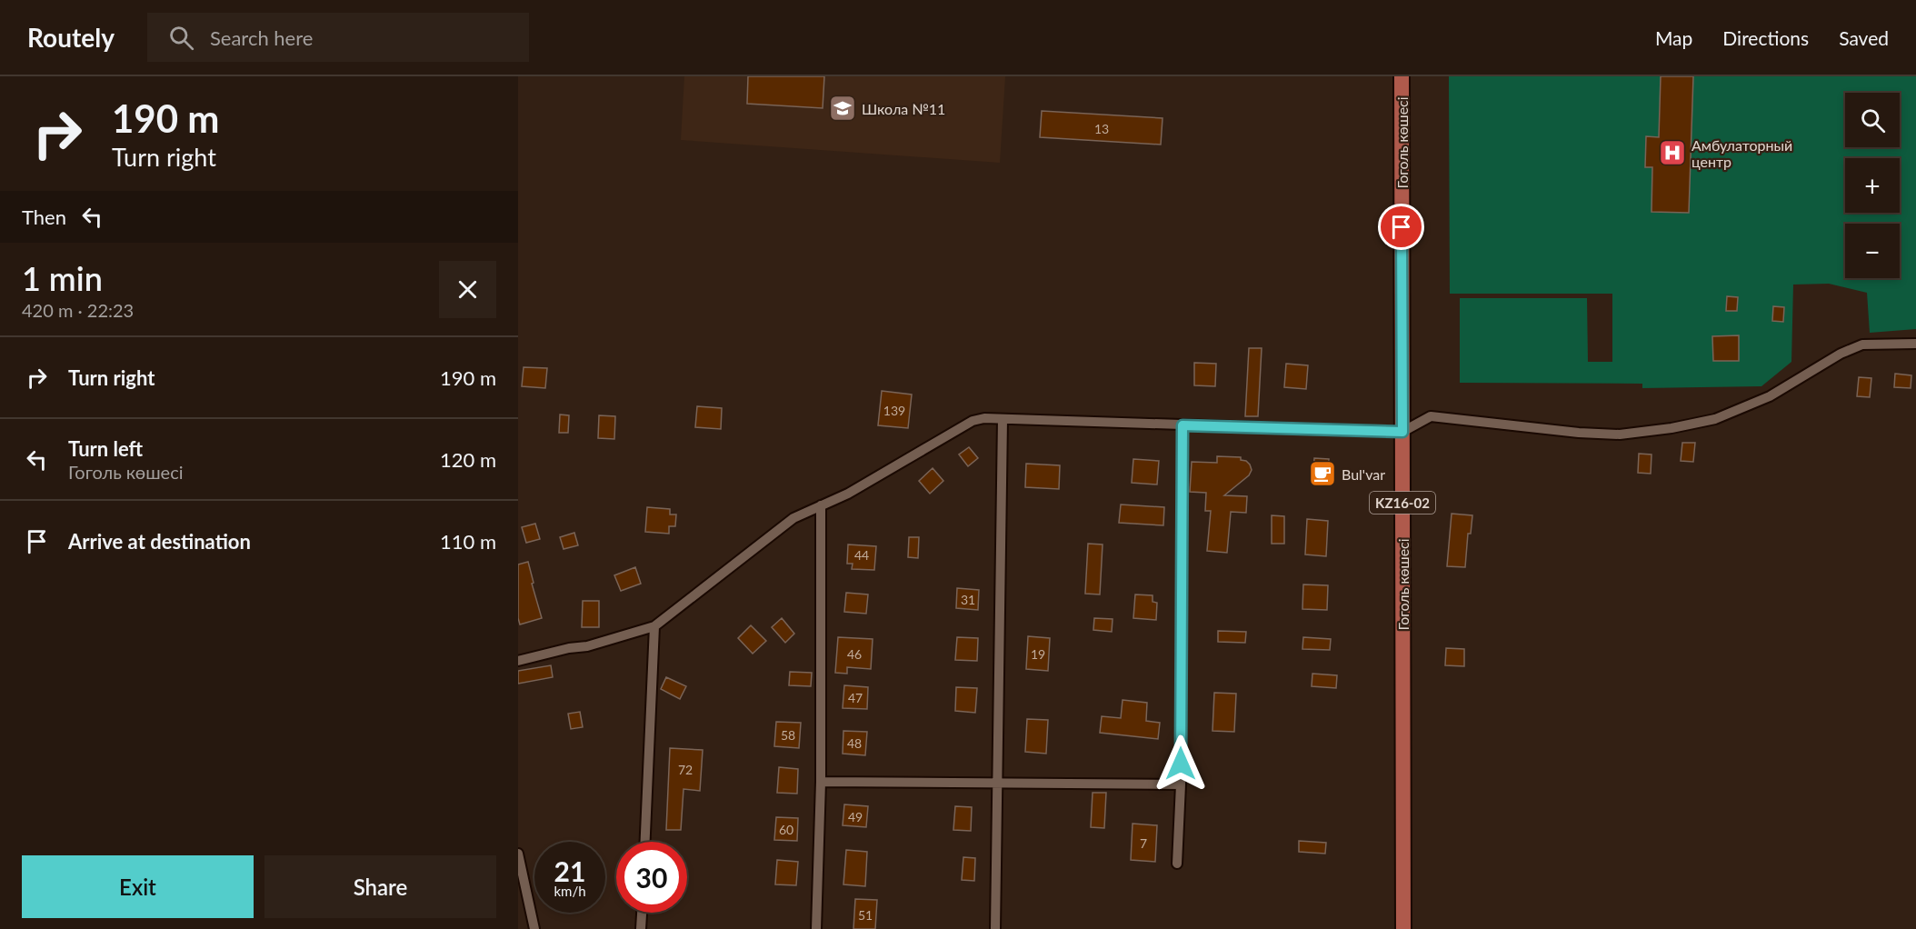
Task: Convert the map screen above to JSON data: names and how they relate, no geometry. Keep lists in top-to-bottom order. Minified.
{"streets":{"main road":["Гоголь көшесі","KZ16-02"]},"places":{"school or university":["Школа №11"],"hospital":["Амбулаторный центр"],"cafe":["Bul'var"]},"house_numbers":["13","139","44","31","46","19","47","58","48","72","49","60","7","51"],"page":{"header":"Routely","search":"Search here","nav":["Map","Directions","Saved"],"turn":["190 m","Turn right"],"map_buttons":["+","−"],"then":"Then","heading":["1 min","420 m · 22:23"],"list":[{"name":"Turn right","value":"190 m"},{"name":"Turn left","note":"Гоголь көшесі","value":"120 m"},{"name":"Arrive at destination","value":"110 m"}],"speed":"21 km/h","limit":"30","buttons":["Exit","Share"]}}
